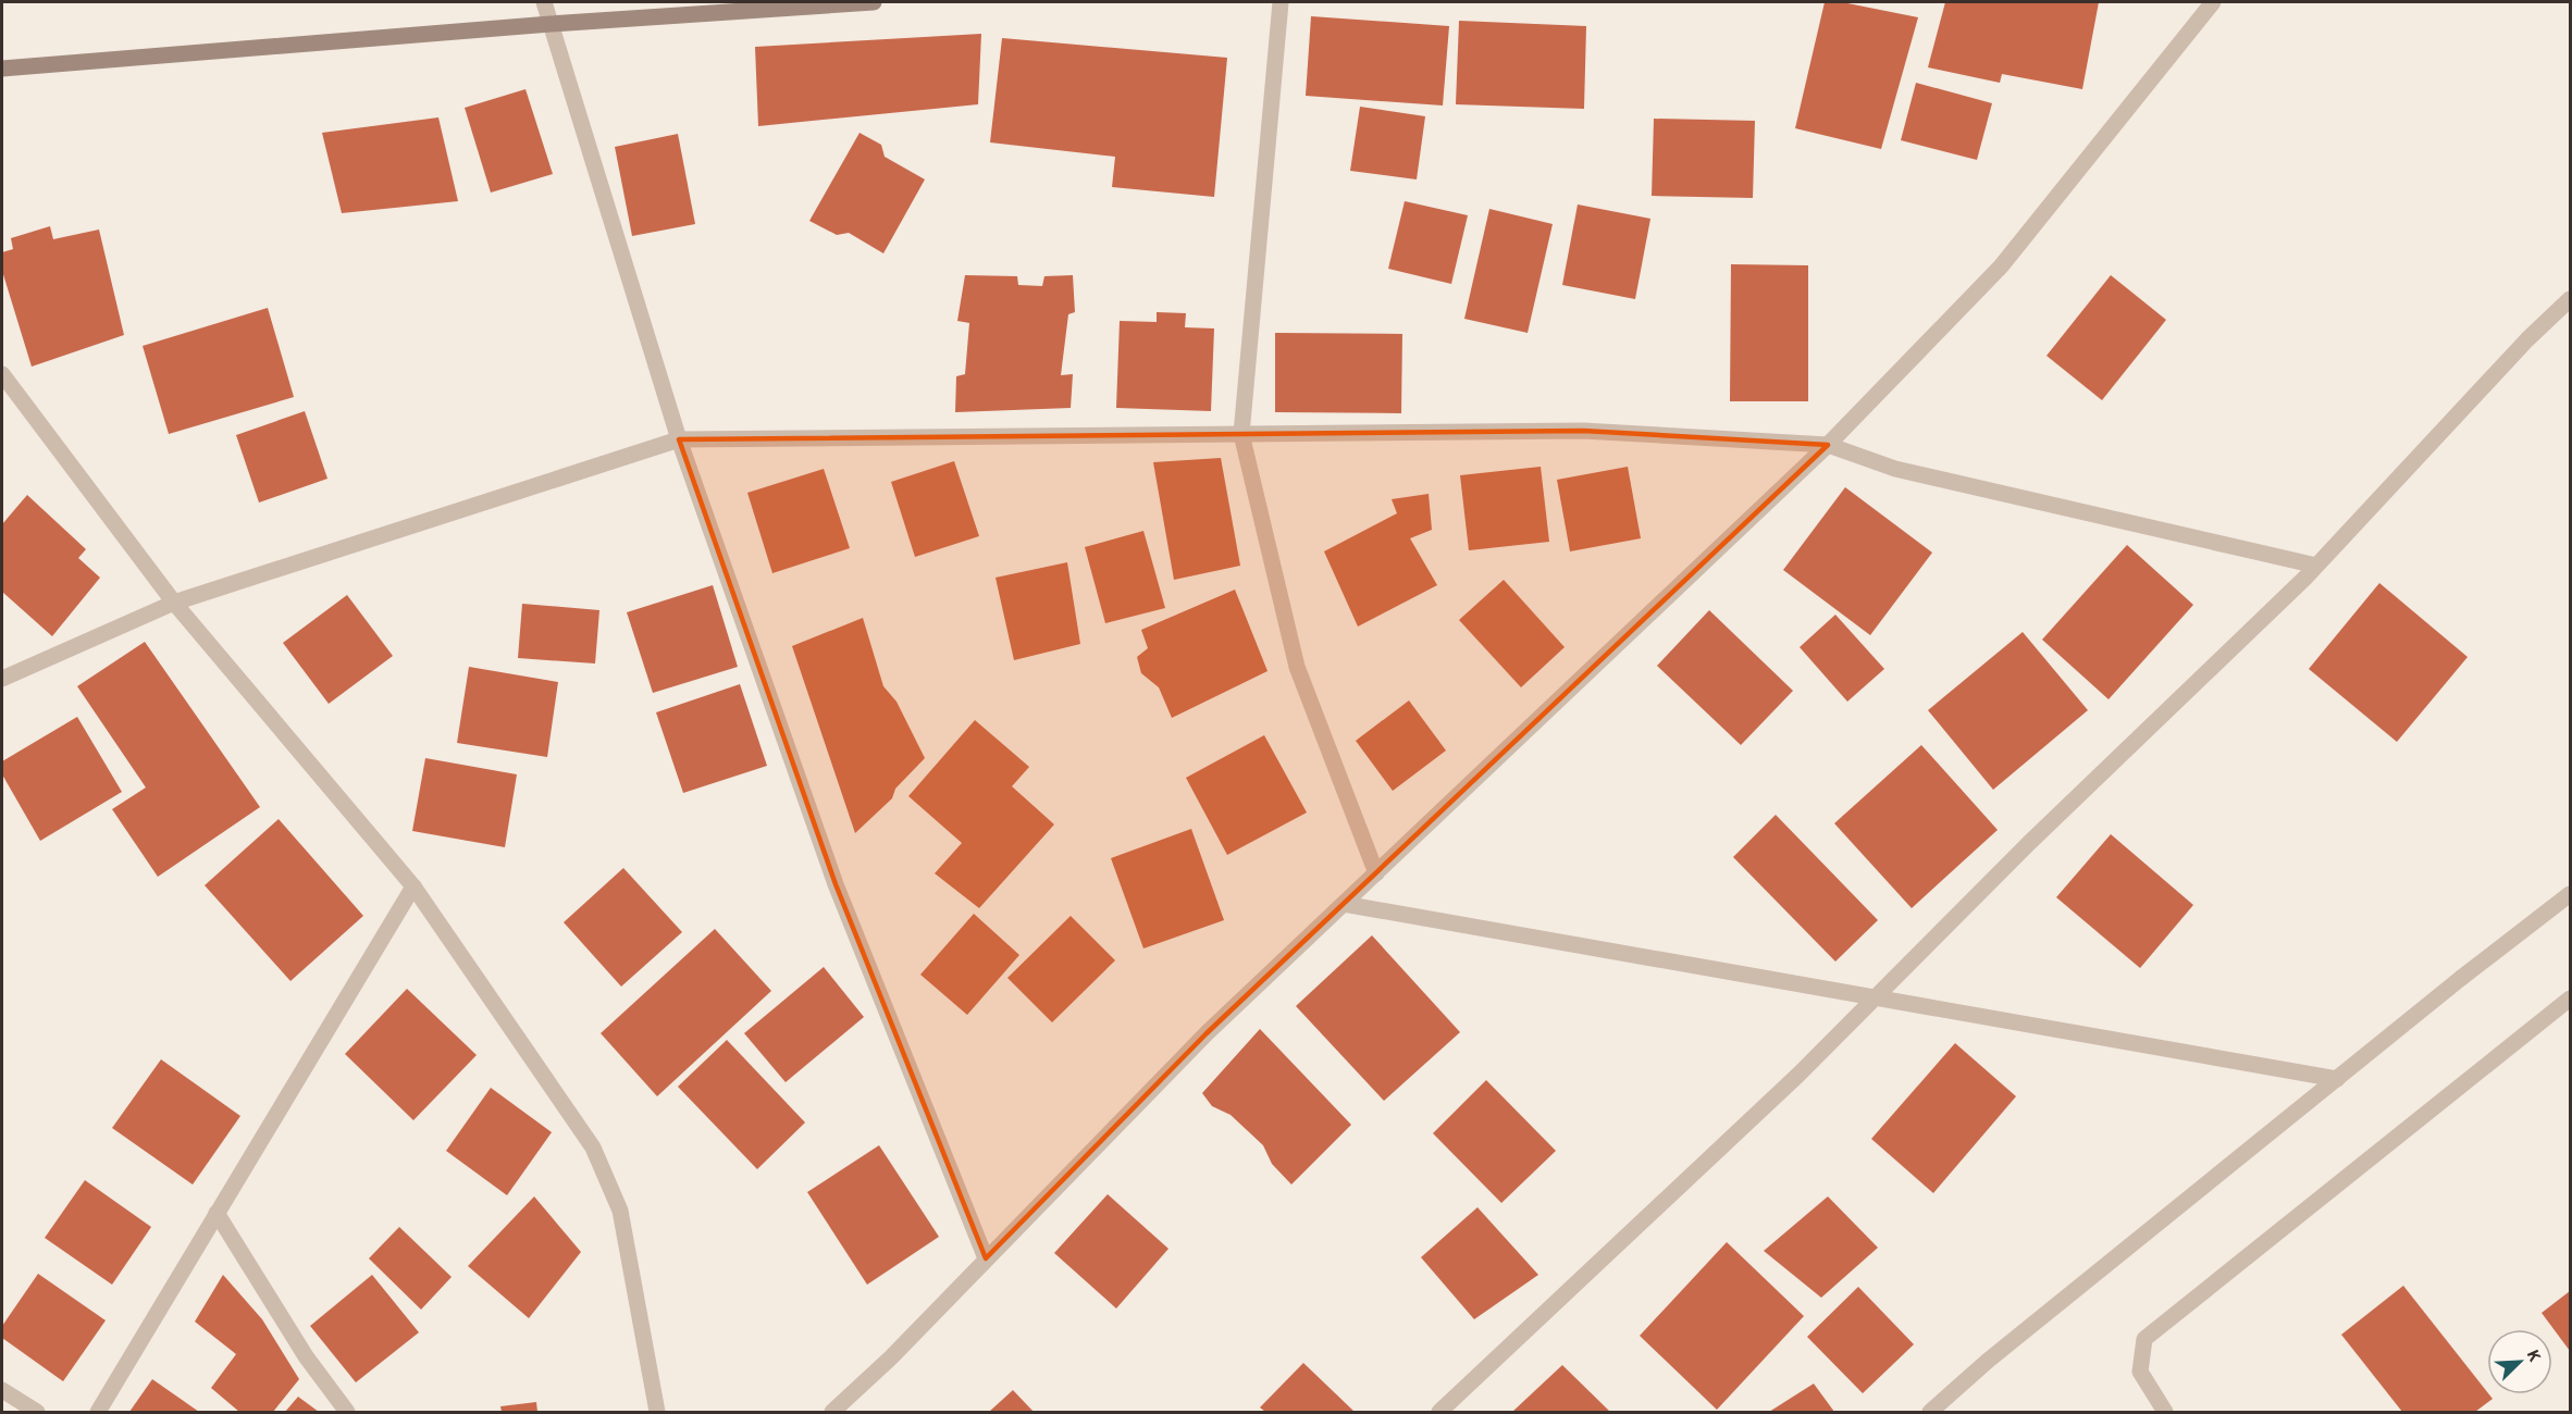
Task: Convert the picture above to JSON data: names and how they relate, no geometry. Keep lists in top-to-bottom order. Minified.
{"north":"top right"}
